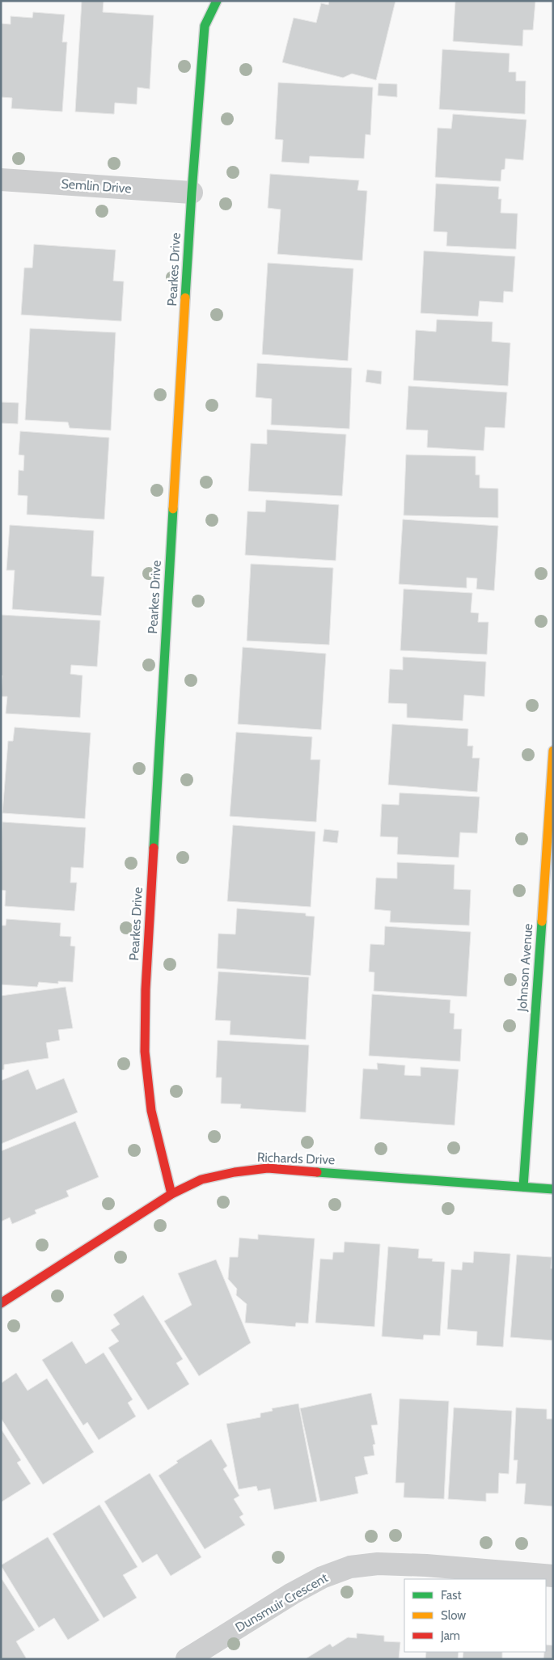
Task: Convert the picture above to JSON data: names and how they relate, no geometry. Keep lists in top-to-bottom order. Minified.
{"streets":{"street":["Semlin Drive","Pearkes Drive","Johnson Avenue","Richards Drive","Dunsmuir Crescent"]},"crossings":[["Semlin Drive","Pearkes Drive"],["Pearkes Drive","Richards Drive"],["Johnson Avenue","Richards Drive"]],"legend":["Fast","Slow","Jam"]}
